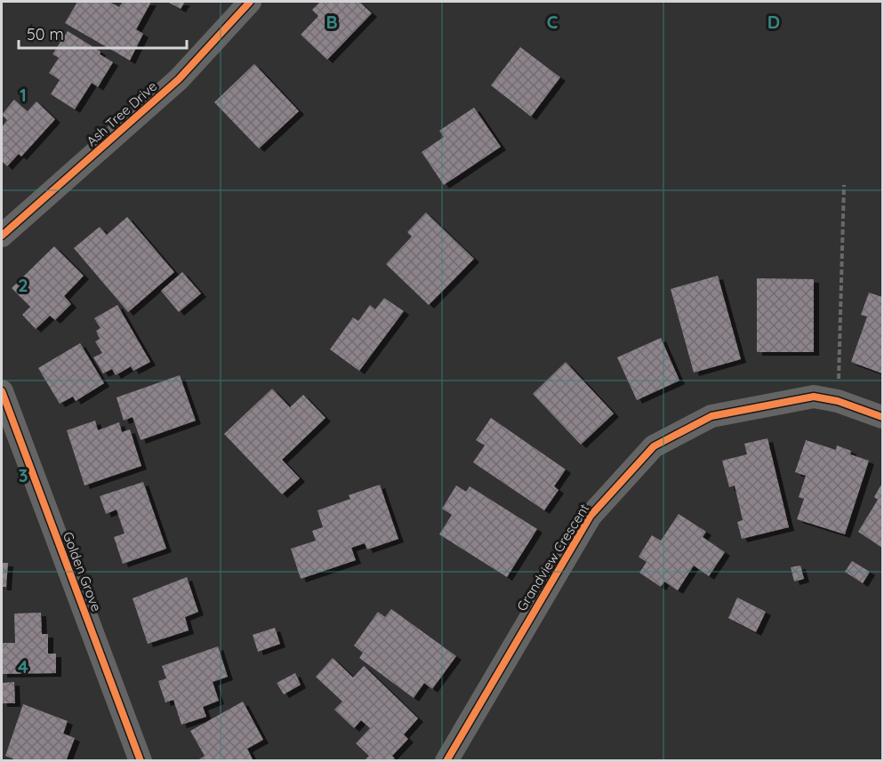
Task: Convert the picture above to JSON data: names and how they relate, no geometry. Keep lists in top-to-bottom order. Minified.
{"streets":{"street":["Ash Tree Drive","Grandview Crescent","Golden Grove"]},"scale_bar":"50 m","grid":{"columns":["B","C","D"],"rows":["1","2","3","4"]}}
